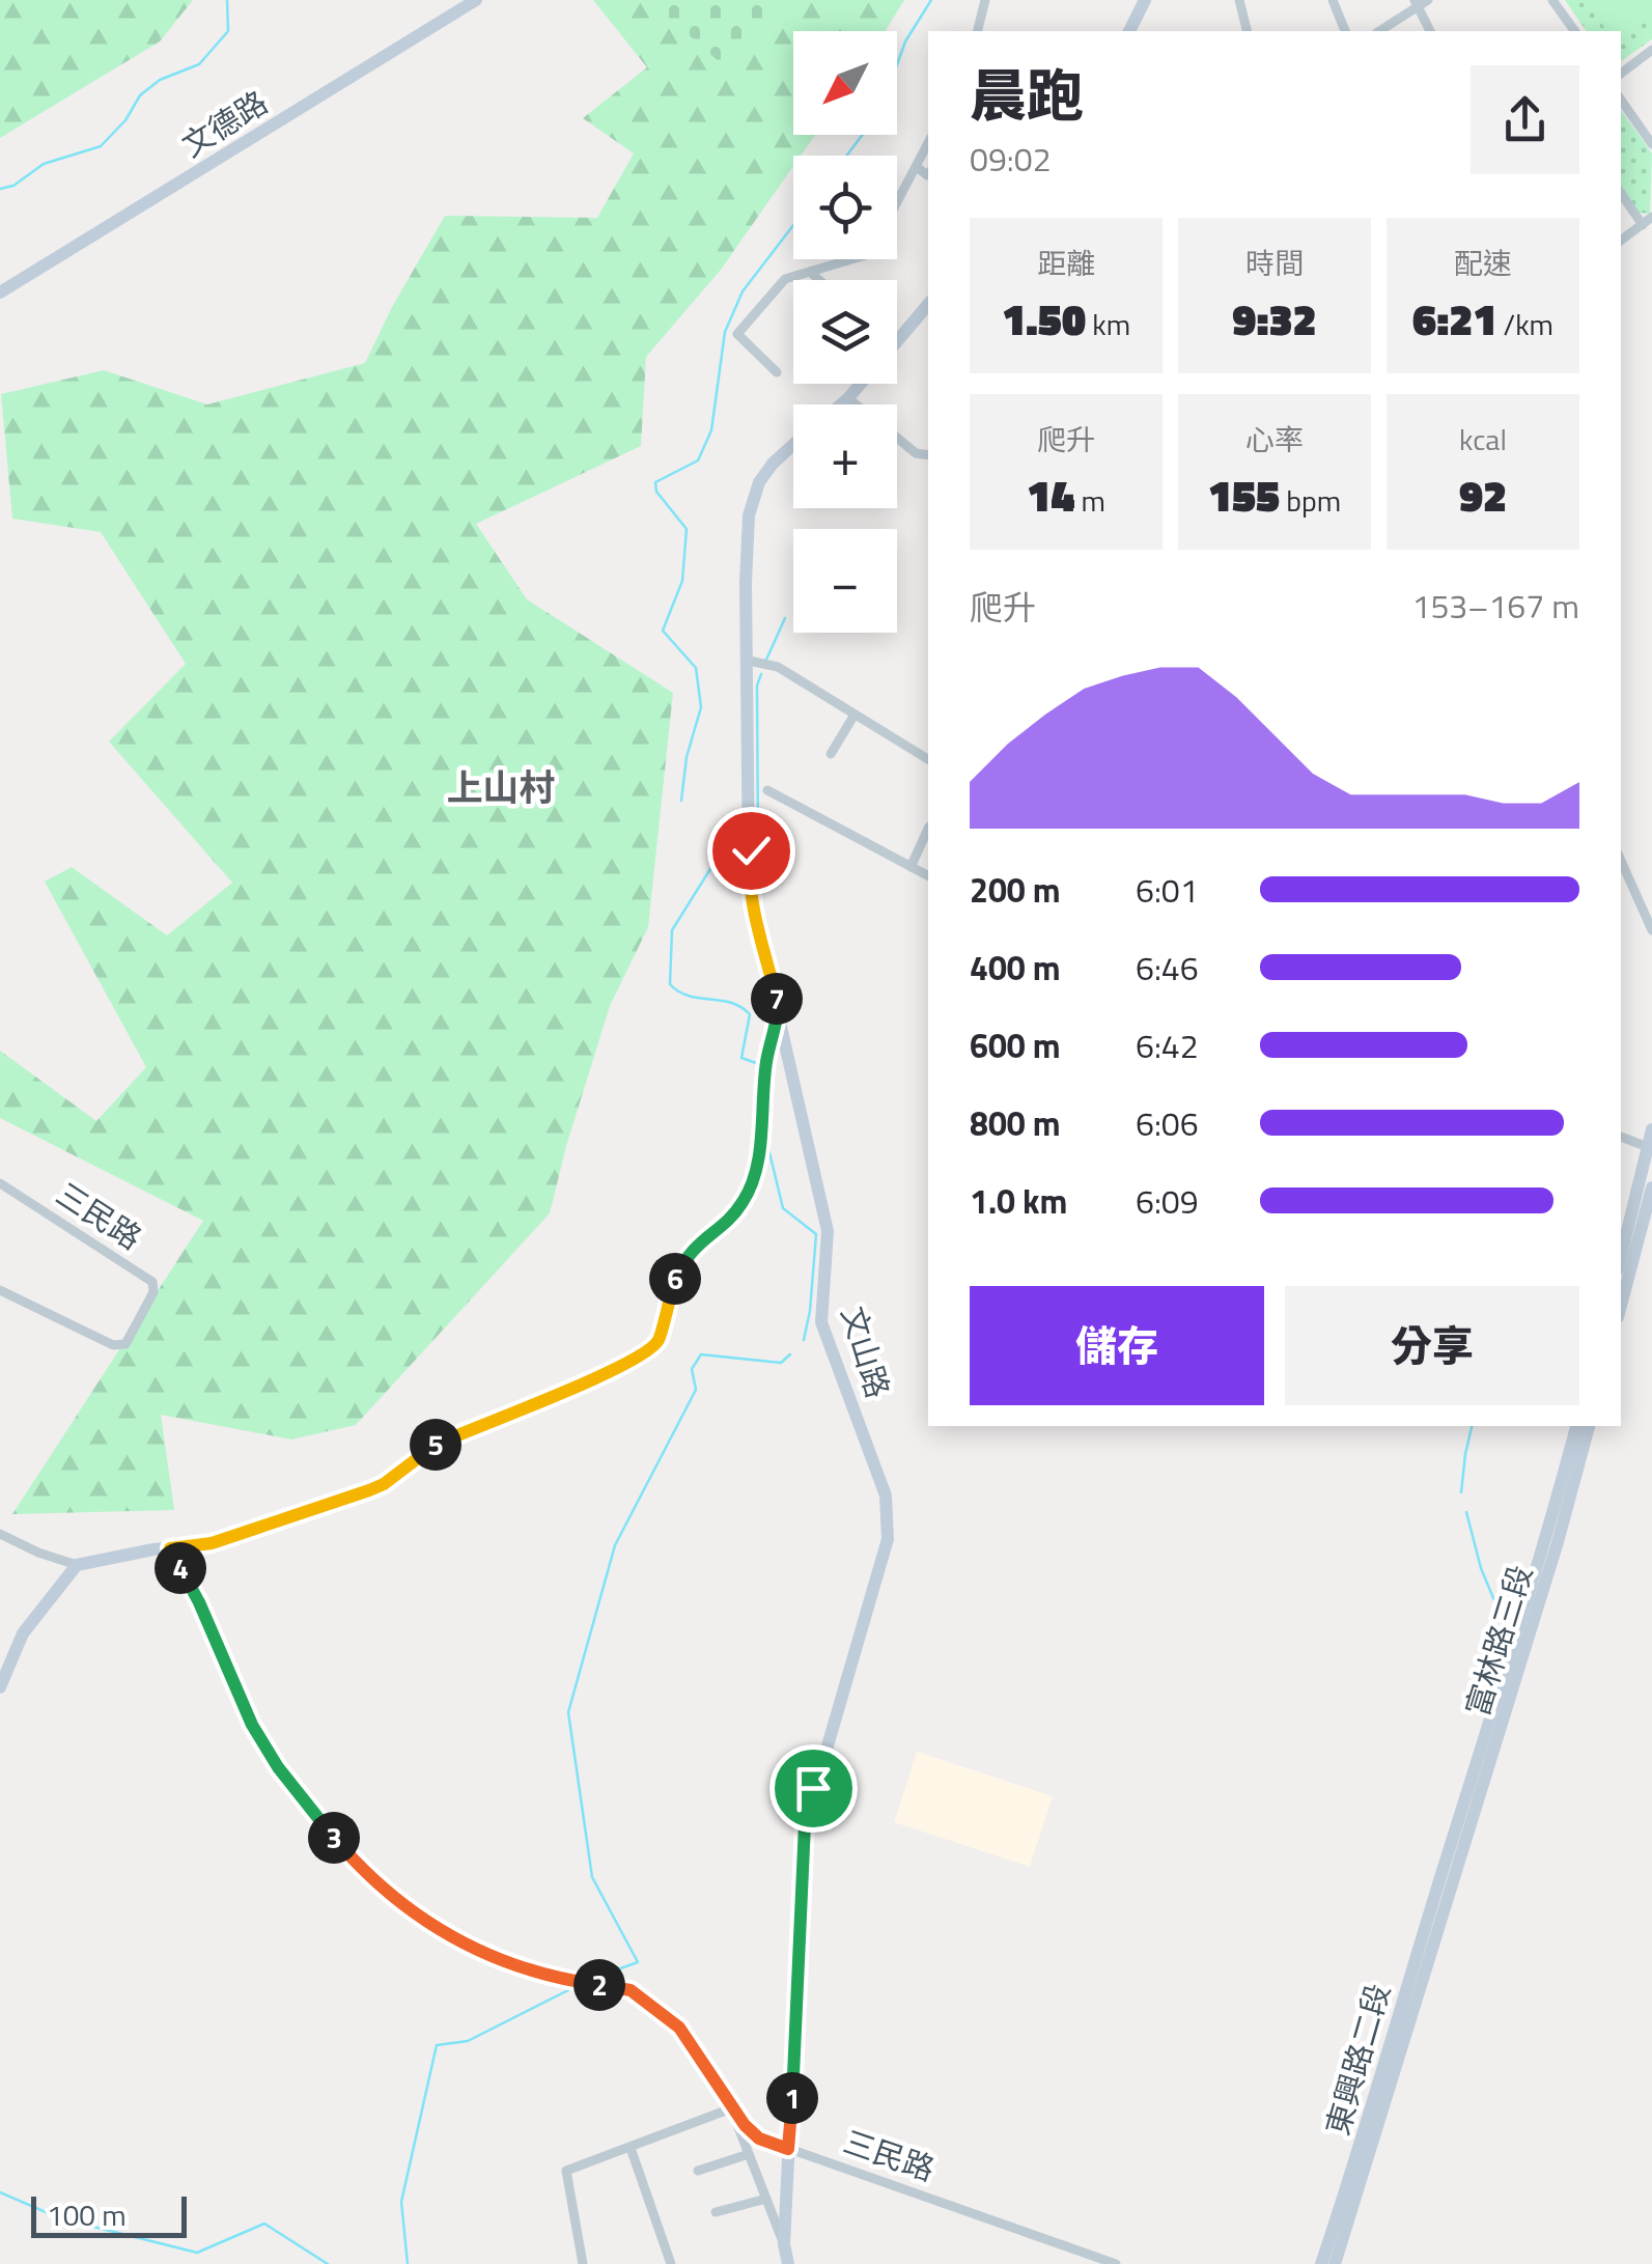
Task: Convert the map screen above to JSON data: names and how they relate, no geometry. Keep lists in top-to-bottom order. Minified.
{"streets":{"main road":["文德路","文山路","富林路三段","東興路二段"],"street":["三民路"]},"crossings":[["三民路","文山路"],["富林路三段","東興路二段"]],"districts":["上山村"],"scale_bar":"100 m","north":"bottom left","page":{"map_buttons":["+","−"],"heading":["晨跑","09:02"],"stats":[["距離","1.50 km"],["時間","9:32"],["配速","6:21 /km"],["爬升","14 m"],["心率","155 bpm"],["kcal","92"]],"chart":["爬升","153–167 m"],"list":[{"name":"200 m","note":"6:01"},{"name":"400 m","note":"6:46"},{"name":"600 m","note":"6:42"},{"name":"800 m","note":"6:06"},{"name":"1.0 km","note":"6:09"}],"pins":["7","6","5","4","3","2","1"],"buttons":["儲存","分享"],"scale":"100 m"}}
